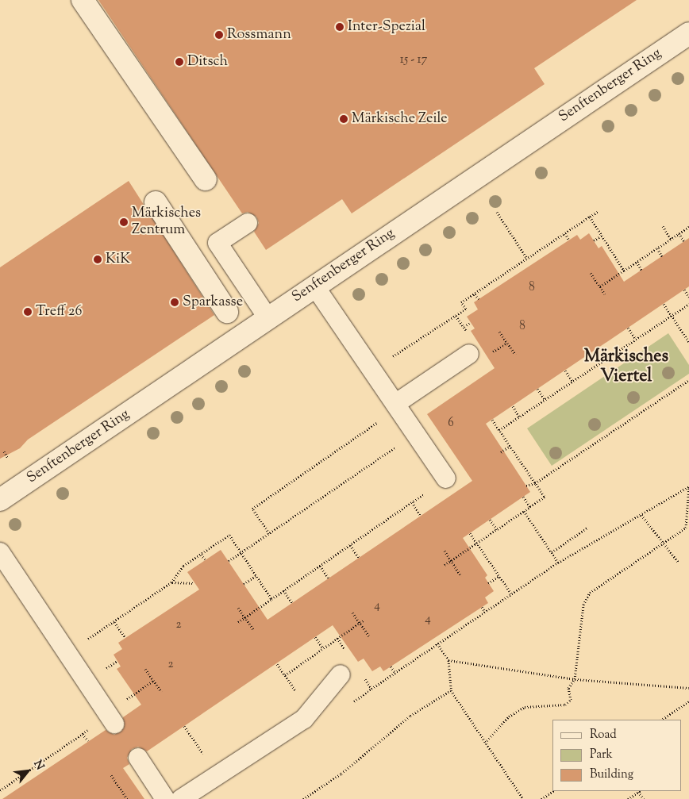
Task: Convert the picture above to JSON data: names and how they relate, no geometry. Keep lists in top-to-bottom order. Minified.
{"streets":{"street":["Senftenberger Ring"]},"districts":["Märkisches Viertel"],"places":["Inter-Spezial","Rossmann","Ditsch","Märkische Zeile","Märkisches Zentrum","KiK","Sparkasse","Treff 26"],"house_numbers":["15 - 17","8","8","6","4","4","2","2"],"legend":["Road","Park","Building"],"north":"top right"}
